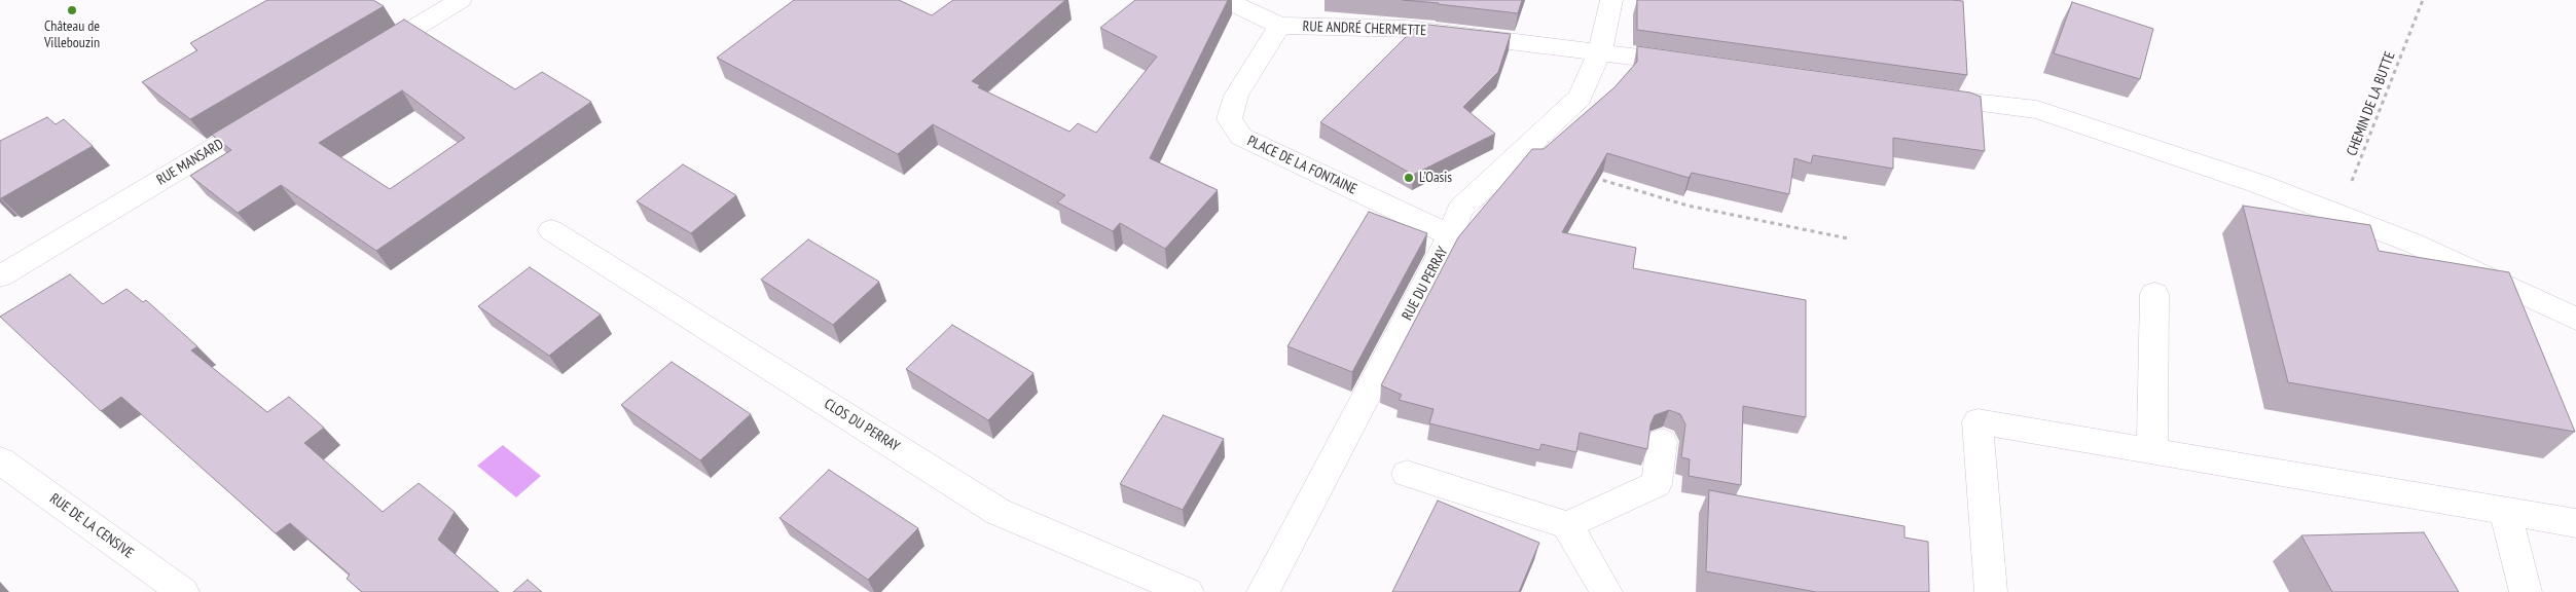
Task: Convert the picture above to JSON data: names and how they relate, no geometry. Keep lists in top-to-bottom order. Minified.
{"streets":{"street":["RUE ANDRÉ CHERMETTE","RUE MANSARD","PLACE DE LA FONTAINE","RUE DU PERRAY","CLOS DU PERRAY","RUE DE LA CENSIVE"],"path":["CHEMIN DE LA BUTTE"]},"crossings":[["RUE ANDRÉ CHERMETTE","PLACE DE LA FONTAINE"],["RUE ANDRÉ CHERMETTE","RUE DU PERRAY"],["PLACE DE LA FONTAINE","RUE DU PERRAY"]],"places":["Château de Villebouzin","L’Oasis"]}
